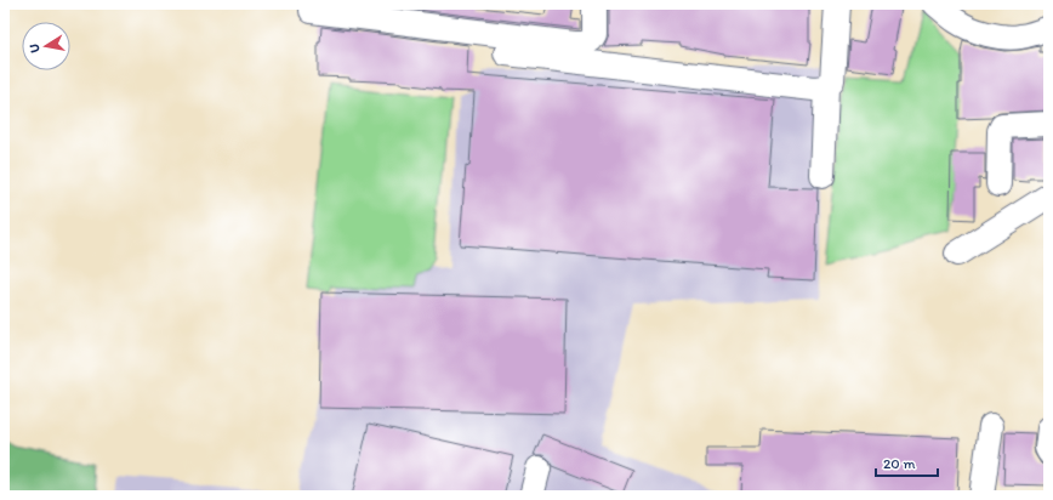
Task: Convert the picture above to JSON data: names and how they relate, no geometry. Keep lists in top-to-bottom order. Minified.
{"scale_bar":"20 m","north":"left"}
